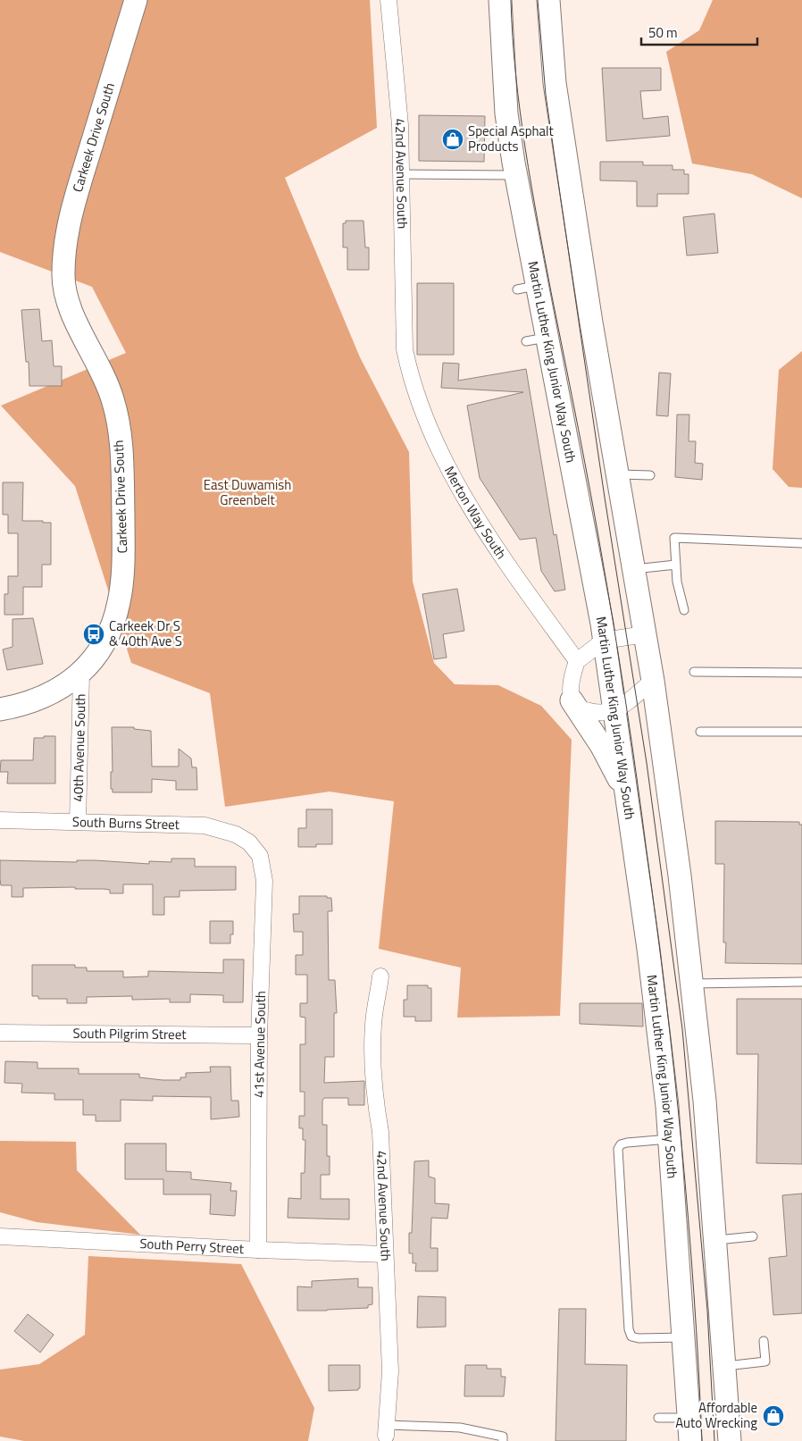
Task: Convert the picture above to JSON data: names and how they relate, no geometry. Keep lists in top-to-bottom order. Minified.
{"streets":{"main road":["Carkeek Drive South","Martin Luther King Junior Way South"],"street":["42nd Avenue South","Merton Way South","40th Avenue South","South Burns Street","South Pilgrim Street","41st Avenue South","South Perry Street"]},"crossings":[["Carkeek Drive South","40th Avenue South"],["42nd Avenue South","Merton Way South"],["42nd Avenue South","South Perry Street"],["40th Avenue South","South Burns Street"],["South Burns Street","41st Avenue South"],["South Pilgrim Street","41st Avenue South"],["41st Avenue South","South Perry Street"]],"parks":["East Duwamish Greenbelt"],"places":{"shop":["Special Asphalt Products","Affordable Auto Wrecking"],"bus stop":["Carkeek Dr S & 40th Ave S"]},"scale_bar":"50 m"}
